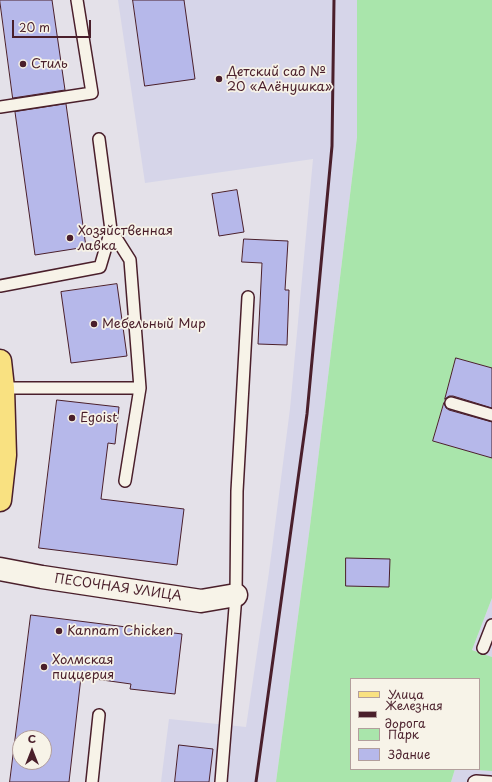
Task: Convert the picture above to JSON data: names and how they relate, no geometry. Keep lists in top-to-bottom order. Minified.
{"streets":{"street":["ПЕСОЧНАЯ УЛИЦА"]},"places":["Стиль","Детский сад № 20 «Алёнушка»","Хозяйственная лавка","Мебельный Мир","Egoist","Kannam Chicken","Холмская пиццерия"],"legend":["Улица","Железная дорога","Парк","Здание"],"scale_bar":"20 m","north":"top"}
